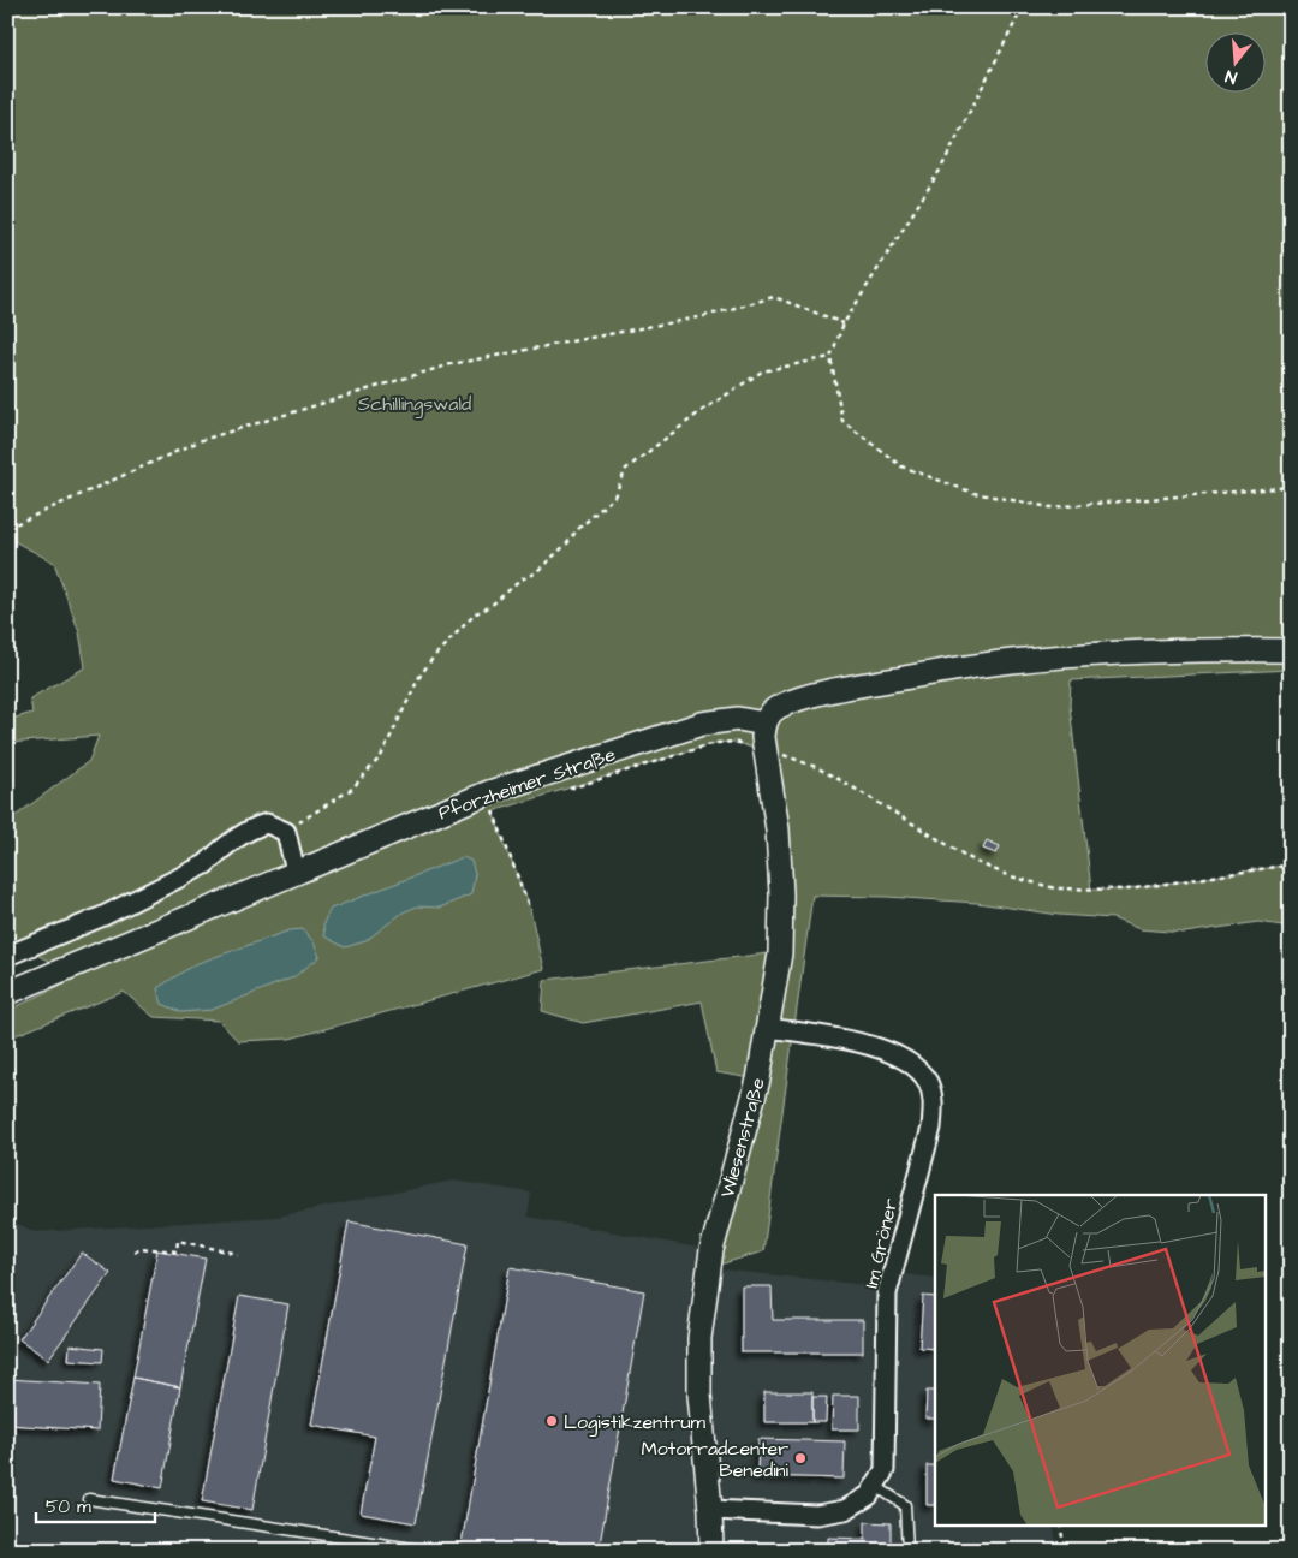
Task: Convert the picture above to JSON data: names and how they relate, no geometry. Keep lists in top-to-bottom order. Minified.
{"streets":{"street":["Pforzheimer Straße","Wiesenstraße","Im Gröner"]},"crossings":[["Pforzheimer Straße","Wiesenstraße"],["Wiesenstraße","Im Gröner"]],"parks":["Schillingswald"],"places":["Logistikzentrum","Motorradcenter Benedini"],"scale_bar":"50 m","north":"bottom"}
